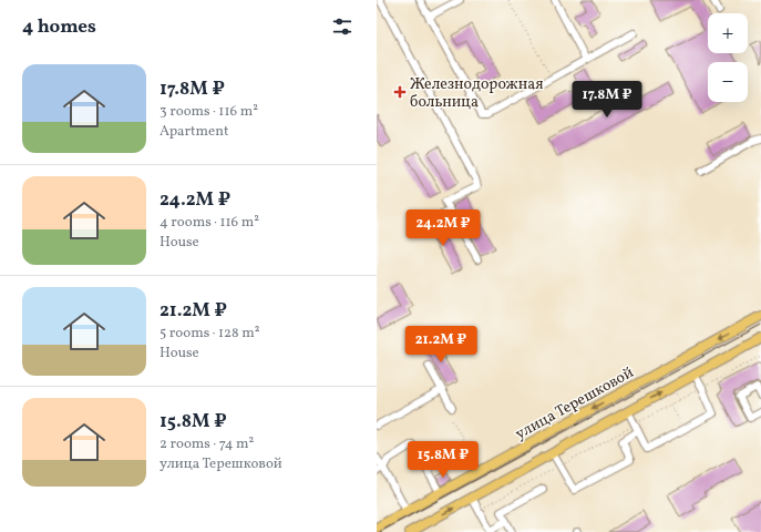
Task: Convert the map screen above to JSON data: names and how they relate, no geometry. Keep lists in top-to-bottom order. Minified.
{"streets":{"main road":["улица Терешковой"]},"places":{"health":["Железнодорожная больница"]},"page":{"heading":"4 homes","map_buttons":["+","−"],"list":[{"name":"17.8M ₽","note":"3 rooms · 116 m² · Apartment"},{"name":"24.2M ₽","note":"4 rooms · 116 m² · House"},{"name":"21.2M ₽","note":"5 rooms · 128 m² · House"},{"name":"15.8M ₽","note":"2 rooms · 74 m² · улица Терешковой"}],"price":["17.8M ₽","24.2M ₽","21.2M ₽","15.8M ₽"]}}
